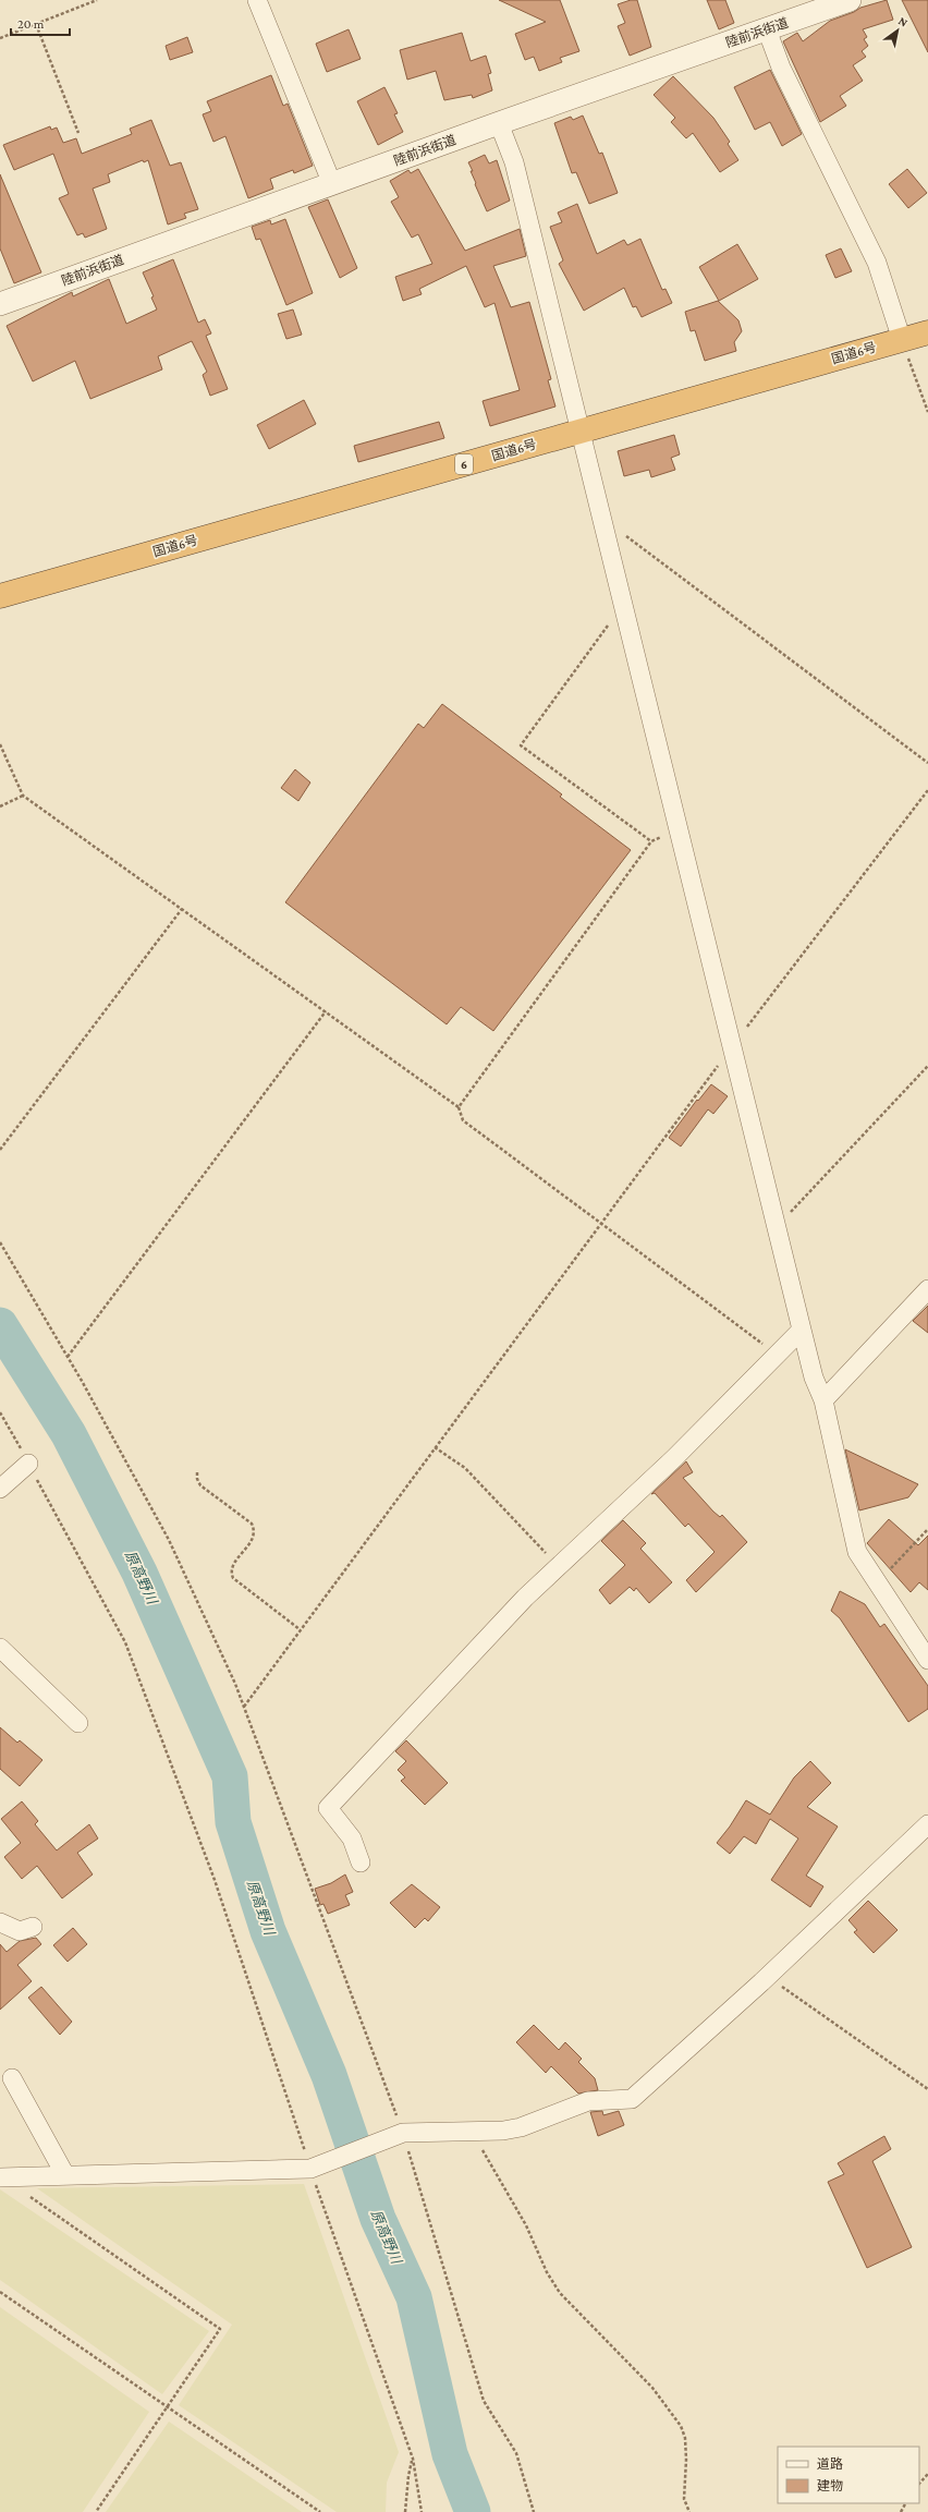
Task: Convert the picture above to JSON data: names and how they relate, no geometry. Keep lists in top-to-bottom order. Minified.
{"streets":{"highway":["国道6号","6"],"street":["陸前浜街道"]},"water":["原高野川"],"legend":["道路","建物"],"scale_bar":"20 m","north":"top right"}
